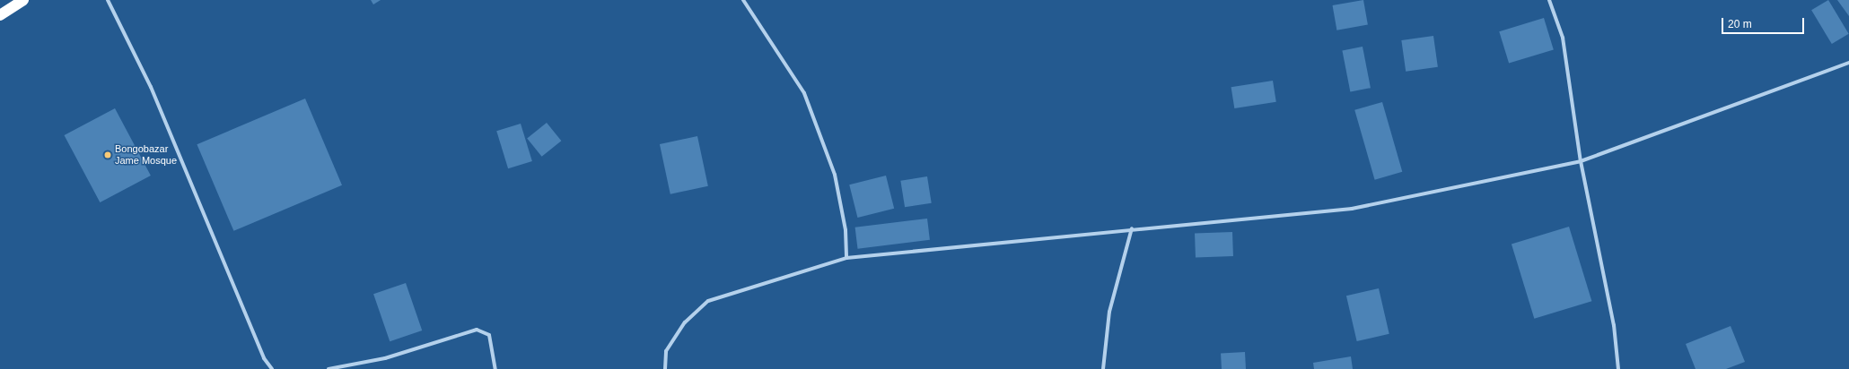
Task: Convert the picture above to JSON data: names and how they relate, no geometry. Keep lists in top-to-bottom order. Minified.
{"places":["Bongobazar Jame Mosque"],"scale_bar":"20 m"}
